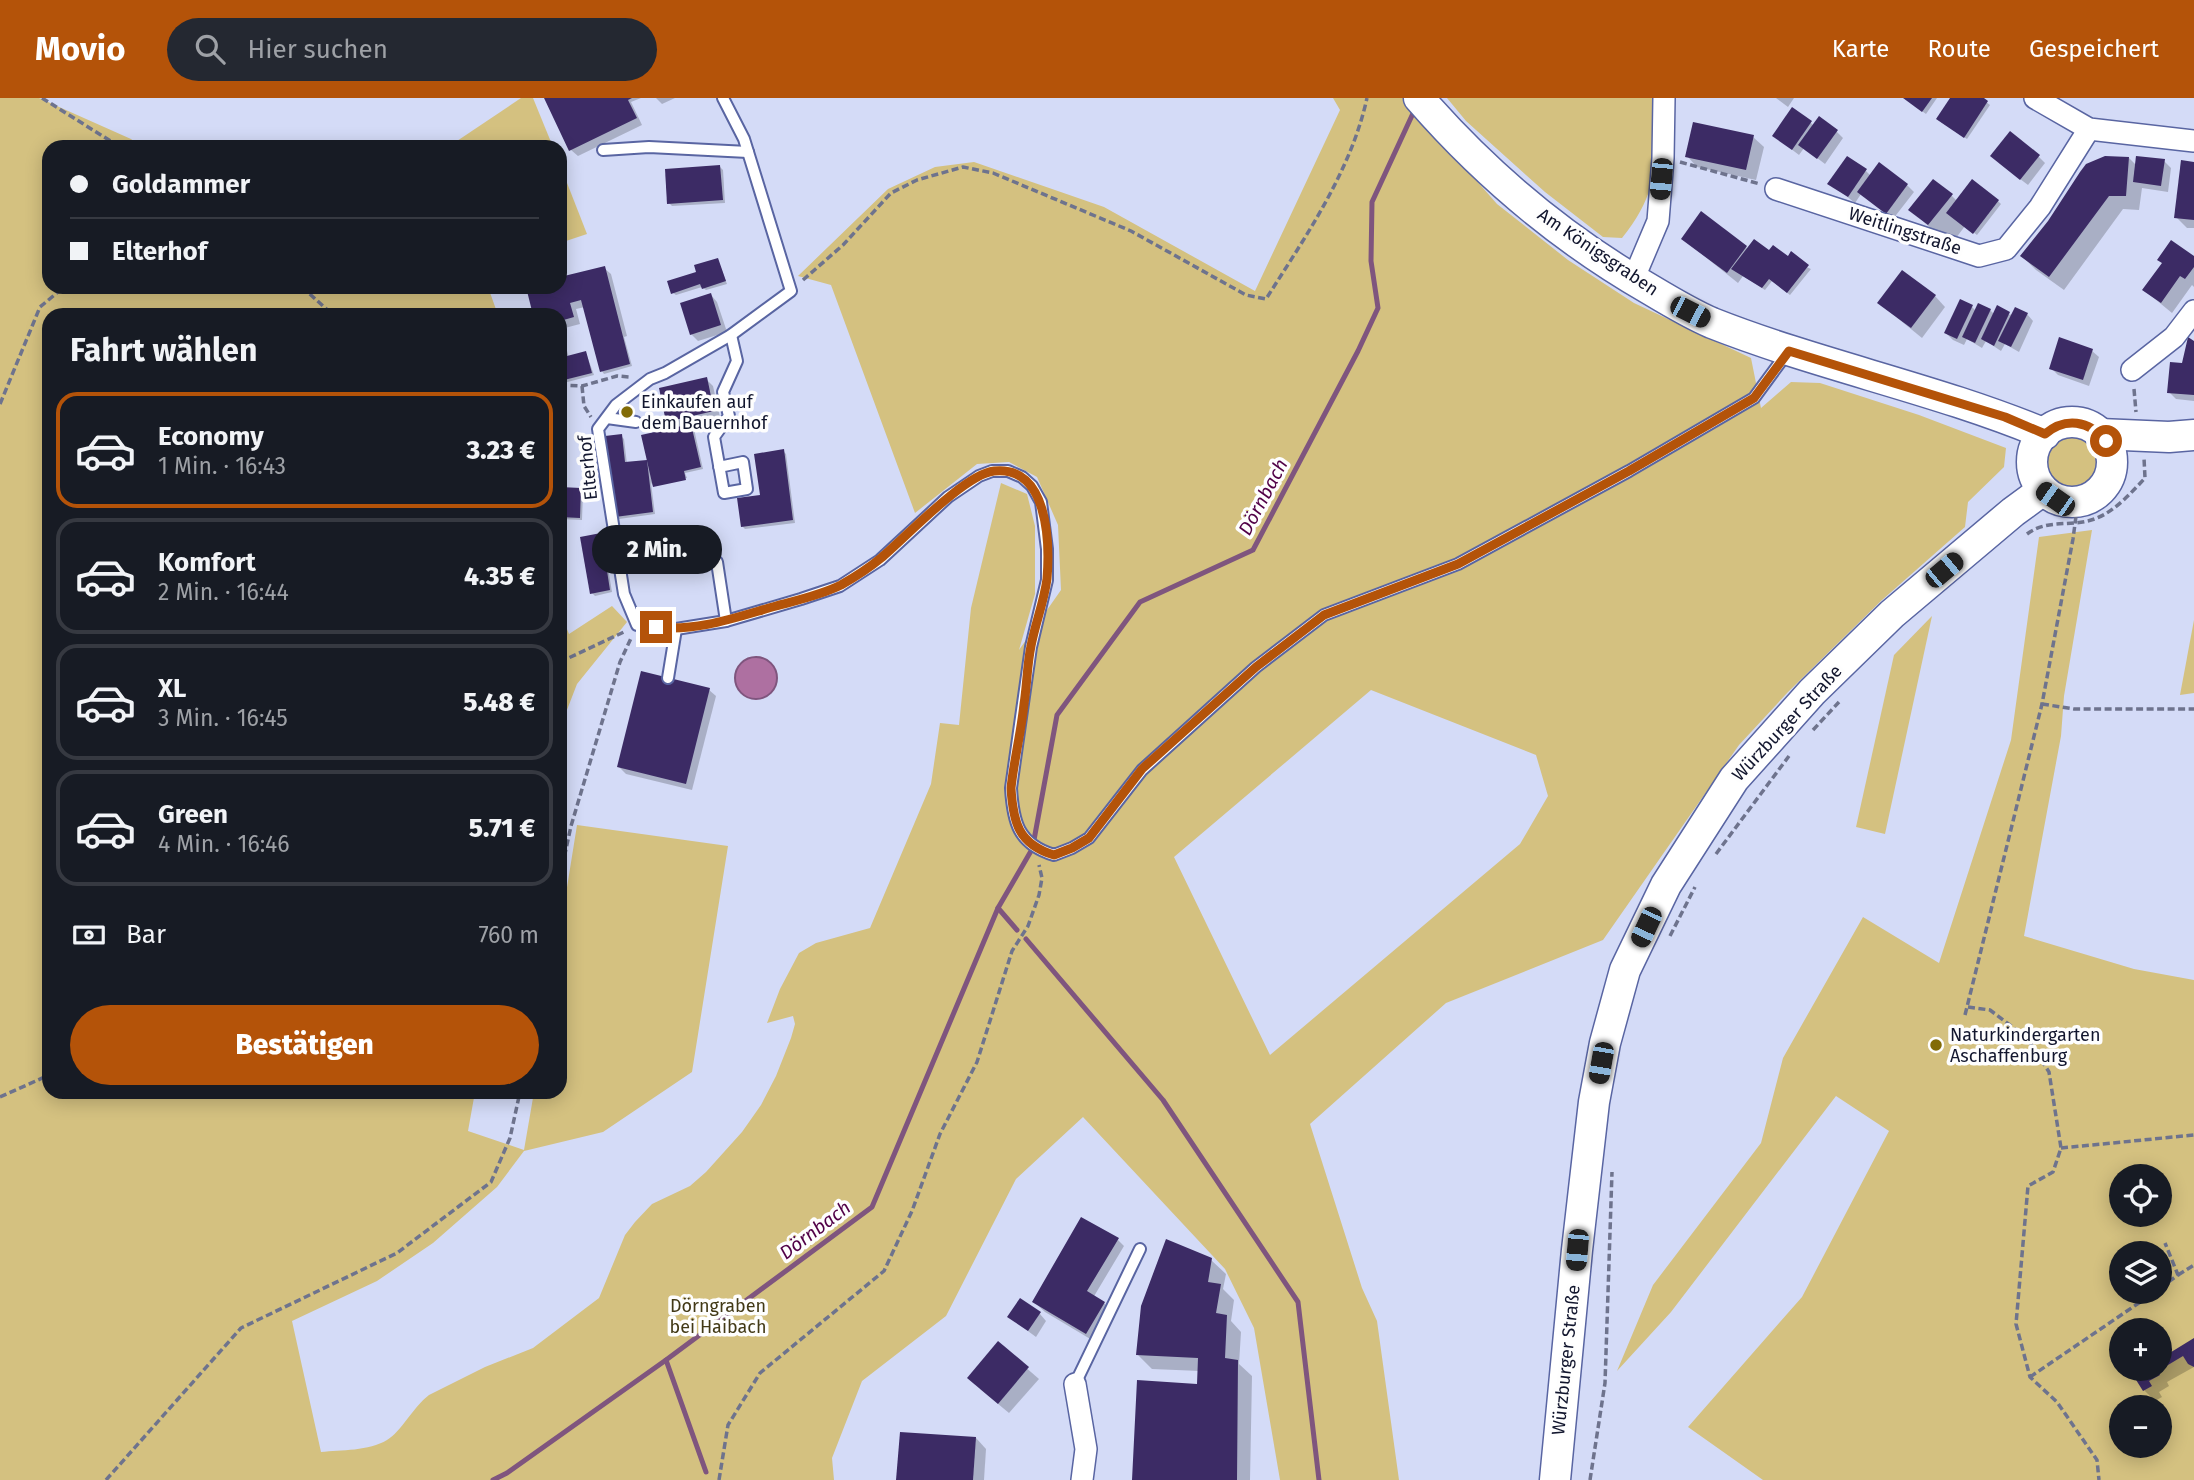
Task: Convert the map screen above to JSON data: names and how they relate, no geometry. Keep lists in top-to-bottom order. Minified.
{"streets":{"main road":["Am Königsgraben","Würzburger Straße"],"street":["Weitlingstraße"],"lane":["Elterhof"]},"crossings":[["Am Königsgraben","Würzburger Straße"]],"water":["Dörnbach"],"parks":["Dörngraben bei Haibach"],"places":["Einkaufen auf dem Bauernhof","Naturkindergarten Aschaffenburg"],"page":{"header":"Movio","search":"Hier suchen","nav":["Karte","Route","Gespeichert"],"banner":["Goldammer","Elterhof"],"heading":"Fahrt wählen","list":[{"name":"Economy","note":"1 Min. · 16:43","value":"3.23 €"},{"name":"Komfort","note":"2 Min. · 16:44","value":"4.35 €"},{"name":"XL","note":"3 Min. · 16:45","value":"5.48 €"},{"name":"Green","note":"4 Min. · 16:46","value":"5.71 €"}],"bubble":"2 Min.","pay":["Bar","760 m"],"buttons":"Bestätigen","map_buttons":["+","−"]}}
